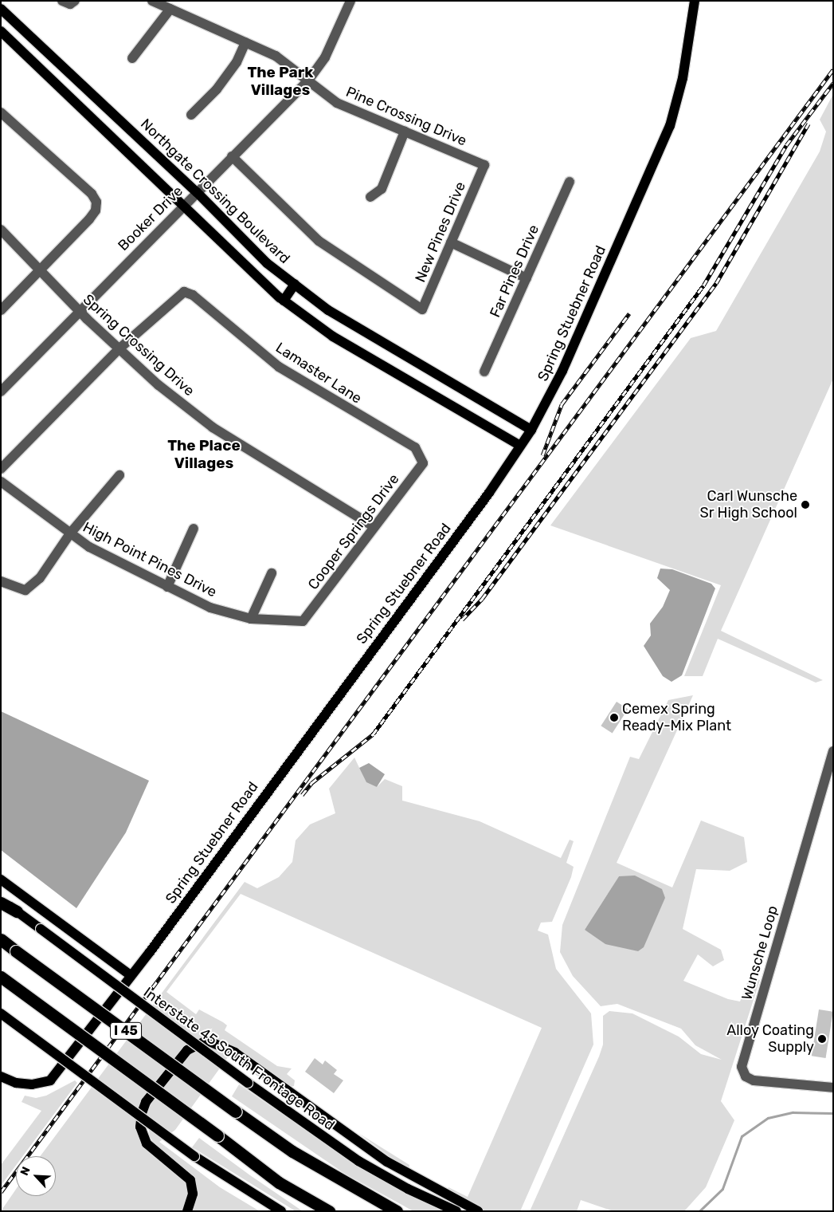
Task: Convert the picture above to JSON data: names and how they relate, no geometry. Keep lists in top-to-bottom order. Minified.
{"streets":{"highway":["I 45"],"main road":["Northgate Crossing Boulevard","Spring Stuebner Road","Interstate 45 South Frontage Road"],"street":["Pine Crossing Drive","Booker Drive","New Pines Drive","Far Pines Drive","Spring Crossing Drive","Lamaster Lane","Cooper Springs Drive","High Point Pines Drive","Wunsche Loop"]},"crossings":[["Pine Crossing Drive","Booker Drive"],["Pine Crossing Drive","New Pines Drive"],["Northgate Crossing Boulevard","Booker Drive"],["Northgate Crossing Boulevard","Spring Stuebner Road"],["Booker Drive","New Pines Drive"],["Booker Drive","Spring Crossing Drive"],["Spring Crossing Drive","Lamaster Lane"],["Spring Crossing Drive","Cooper Springs Drive"],["Lamaster Lane","Cooper Springs Drive"],["Cooper Springs Drive","High Point Pines Drive"]],"districts":["The Park Villages","The Place Villages"],"places":["Carl Wunsche Sr High School","Cemex Spring Ready-Mix Plant","Alloy Coating Supply"],"north":"top left"}
